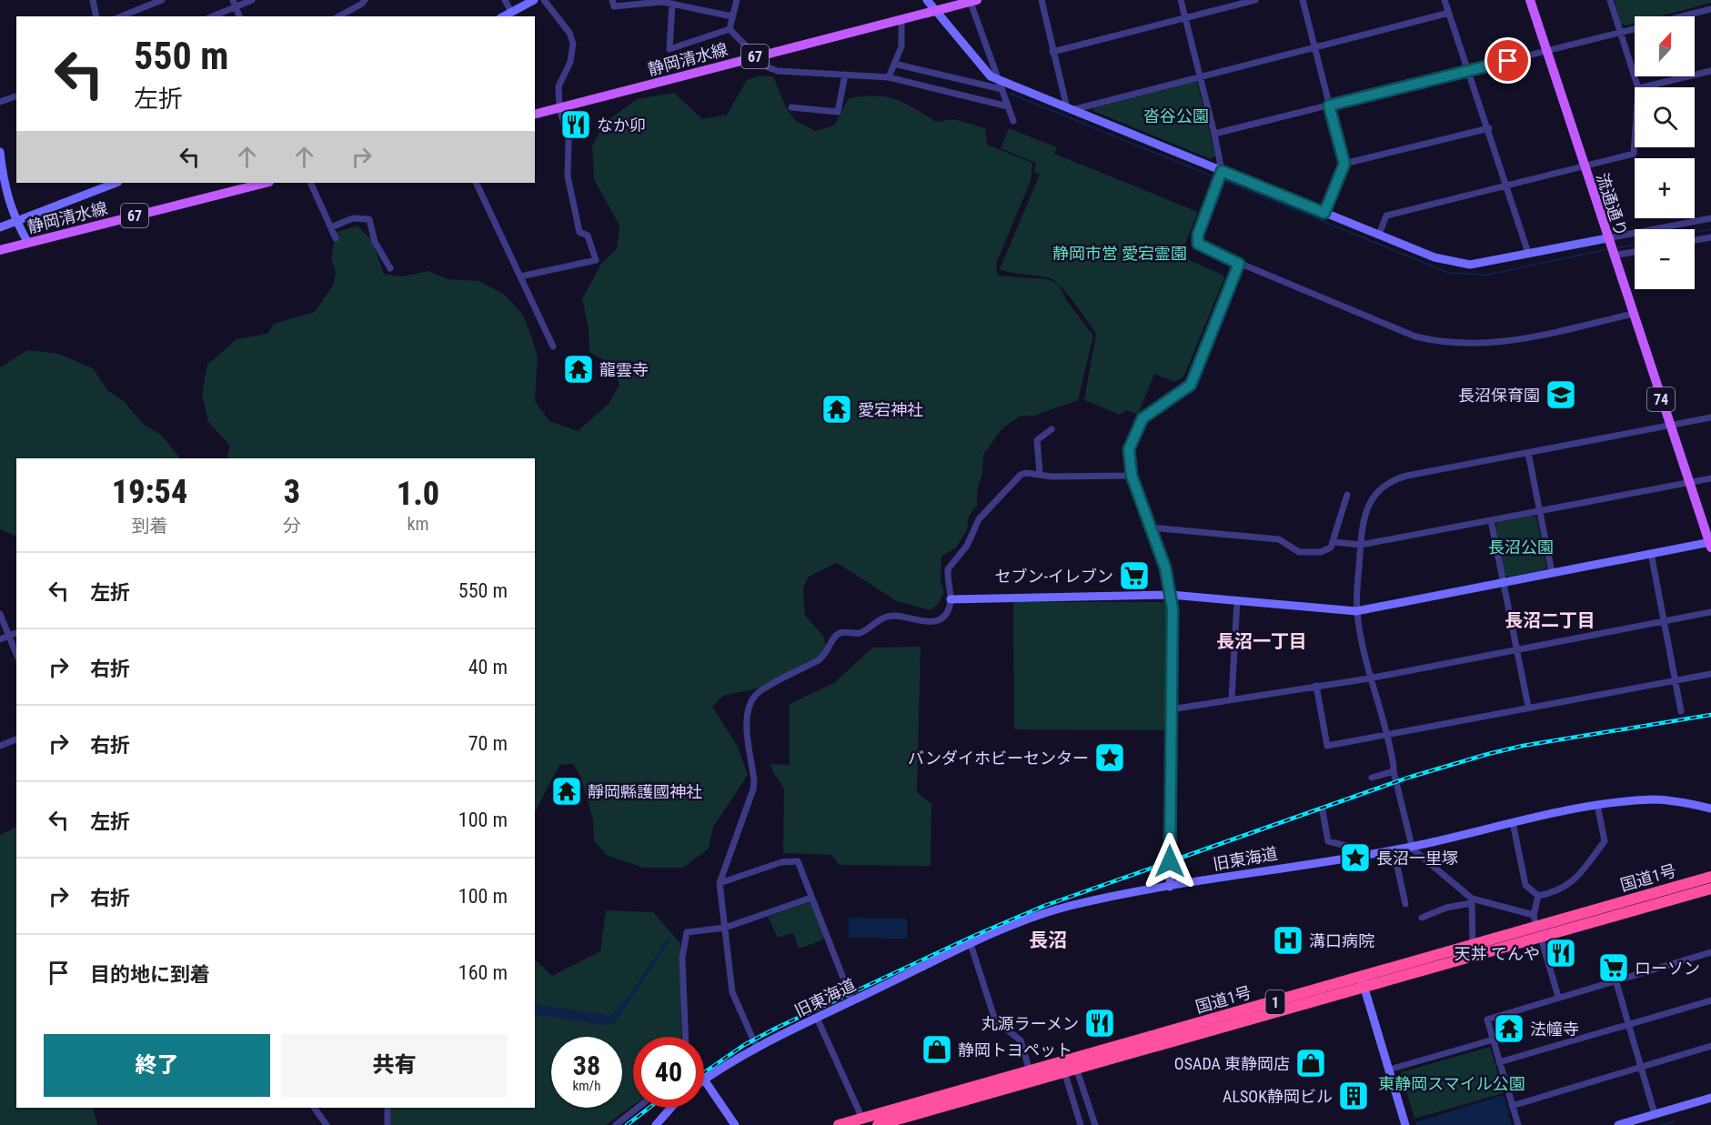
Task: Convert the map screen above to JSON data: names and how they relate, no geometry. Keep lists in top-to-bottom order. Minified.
{"streets":{"highway":["国道1号","1"],"main road":["67","静岡清水線","流通通り","74"],"street":["旧東海道"]},"districts":["長沼二丁目","長沼一丁目","長沼"],"parks":["沓谷公園","静岡市営 愛宕霊園","長沼公園","東静岡スマイル公園"],"places":{"restaurant":["なか卯","天丼 てんや","丸源ラーメン"],"temple":["龍雲寺","愛宕神社","靜岡縣護國神社","法幢寺"],"school or university":["長沼保育園"],"supermarket":["セブン-イレブン","ローソン"],"place":["バンダイホビーセンター","長沼一里塚"],"hospital":["溝口病院"],"shop":["静岡トヨペット","OSADA 東静岡店"],"building":["ALSOK静岡ビル"]},"north":"top","page":{"map_buttons":["+","−"],"turn":["550 m","左折"],"eta":["19:54","到着","3","分","1.0","km"],"list":[{"name":"左折","value":"550 m"},{"name":"右折","value":"40 m"},{"name":"右折","value":"70 m"},{"name":"左折","value":"100 m"},{"name":"右折","value":"100 m"},{"name":"目的地に到着","value":"160 m"}],"buttons":["終了","共有"],"speed":"38 km/h","limit":"40"}}
